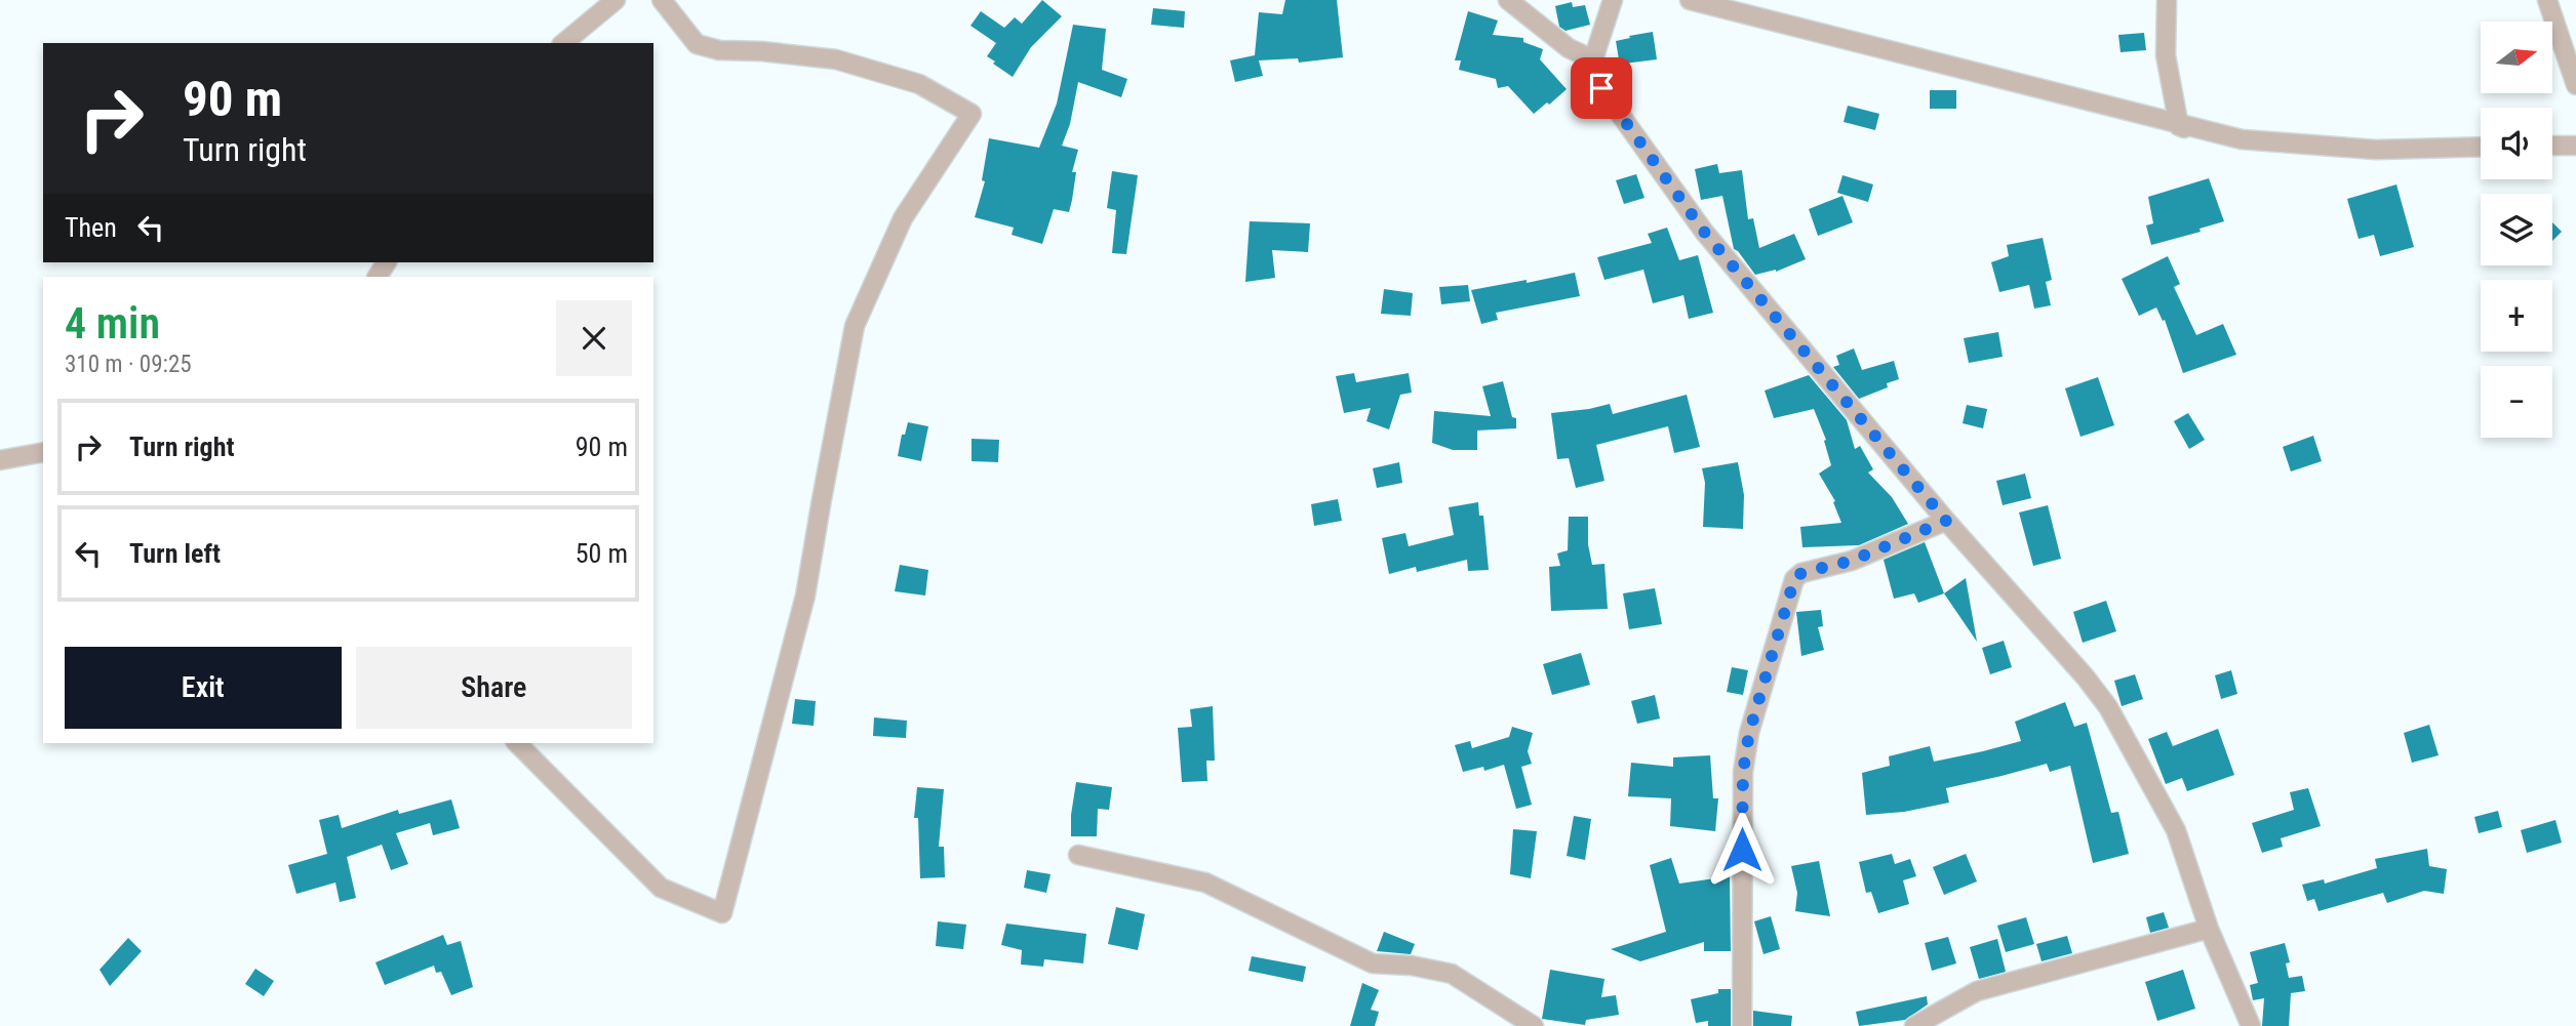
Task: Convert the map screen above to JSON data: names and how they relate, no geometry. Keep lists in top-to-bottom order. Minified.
{"north":"right","page":{"map_buttons":["+","−"],"turn":["90 m","Turn right"],"then":"Then","heading":["4 min","310 m · 09:25"],"list":[{"name":"Turn right","value":"90 m"},{"name":"Turn left","value":"50 m"}],"buttons":["Exit","Share"]}}
